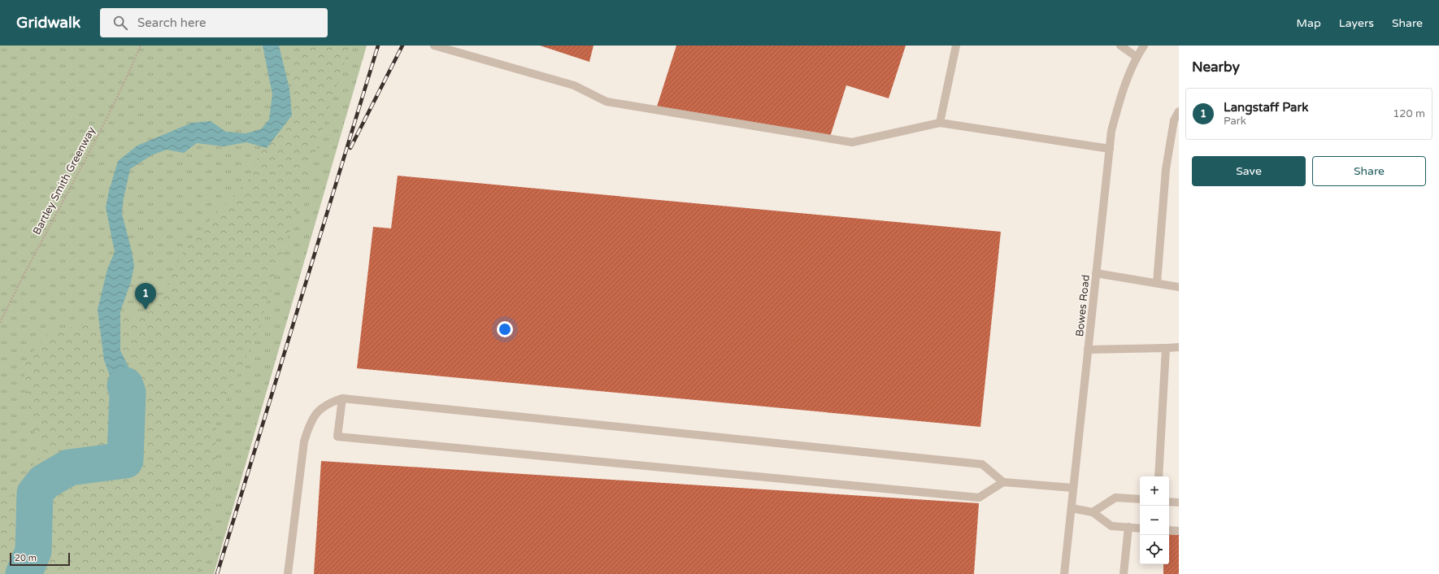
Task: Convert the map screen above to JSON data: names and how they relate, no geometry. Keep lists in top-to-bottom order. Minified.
{"streets":{"street":["Bowes Road"],"path":["Bartley Smith Greenway"]},"scale_bar":"20 m","page":{"header":"Gridwalk","search":"Search here","nav":["Map","Layers","Share"],"heading":"Nearby","list":[{"mark":"1","name":"Langstaff Park","note":"Park","value":"120 m"}],"buttons":["Save","Share"],"pins":"1","map_buttons":["+","−"],"scale":"20 m"}}
